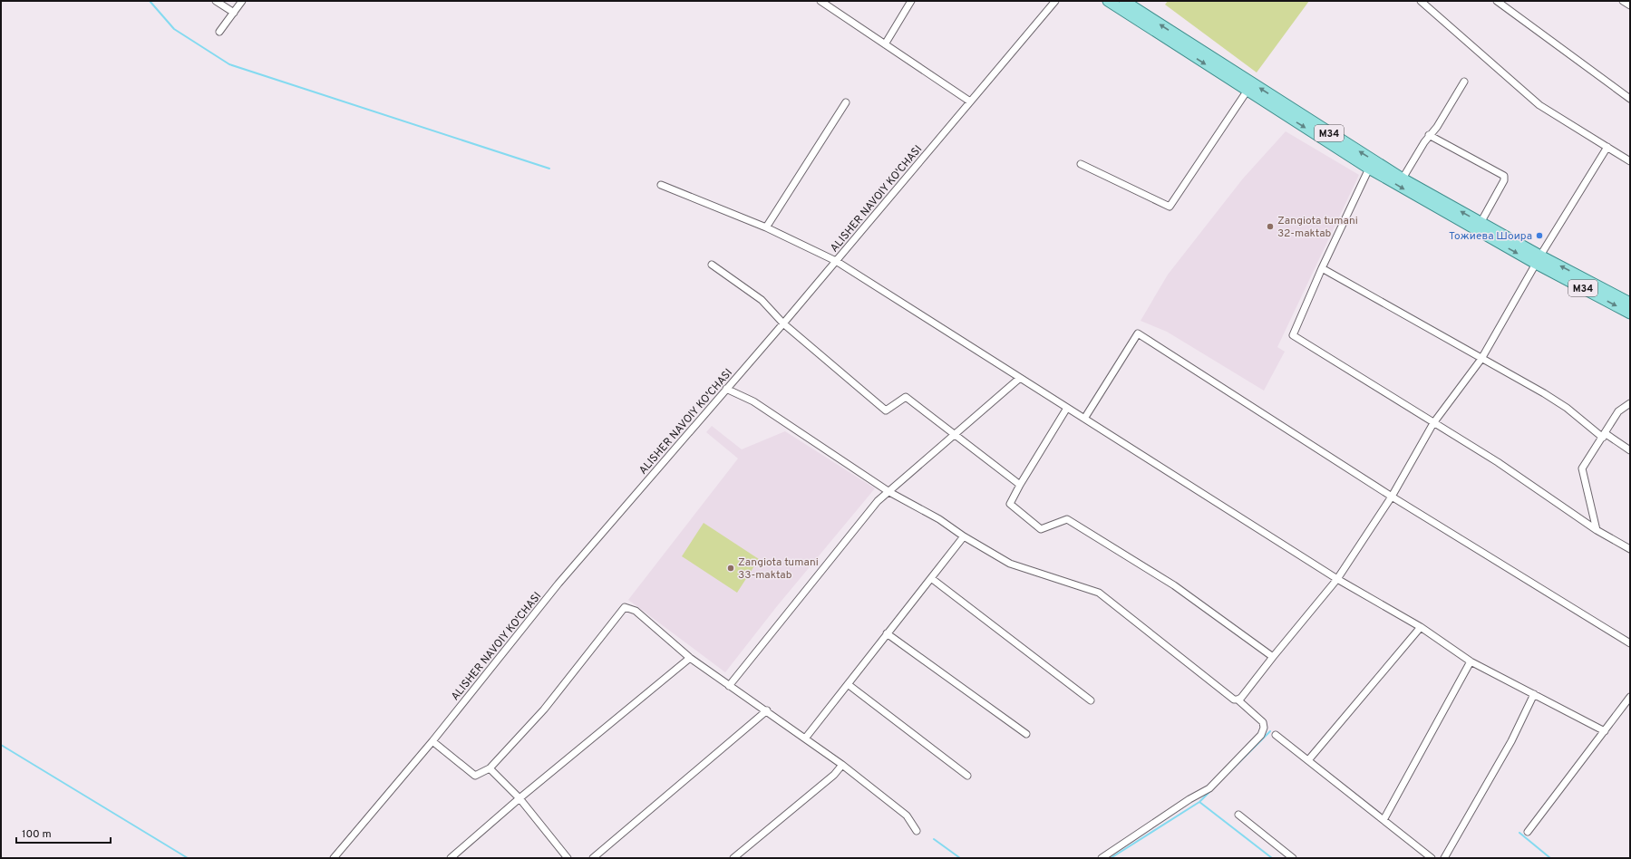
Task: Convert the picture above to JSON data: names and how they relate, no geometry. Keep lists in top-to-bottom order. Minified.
{"streets":{"main road":["M34"],"street":["ALISHER NAVOIY KO'CHASI"]},"places":["Zangiota tumani 32-maktab","Тожиева Шоира","Zangiota tumani 33-maktab"],"scale_bar":"100 m"}
